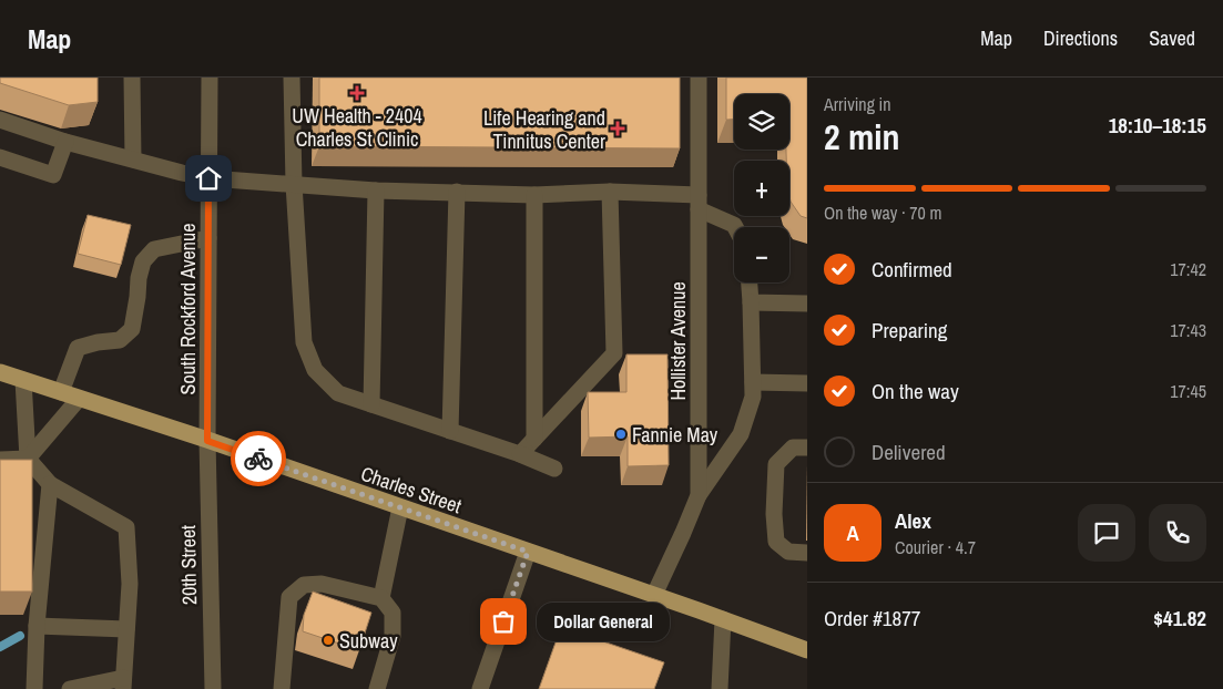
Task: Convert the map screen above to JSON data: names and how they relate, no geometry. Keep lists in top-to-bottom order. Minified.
{"streets":{"main road":["Charles Street"],"street":["South Rockford Avenue","Hollister Avenue","20th Street"]},"crossings":[["South Rockford Avenue","Charles Street"],["South Rockford Avenue","20th Street"],["Hollister Avenue","Charles Street"],["Charles Street","20th Street"]],"places":{"health":["UW Health - 2404 Charles St Clinic","Life Hearing and Tinnitus Center"],"other":["Fannie May","Dollar General","Subway"]},"page":{"header":"Map","nav":["Map","Directions","Saved"],"heading":["2 min","Arriving in","18:10–18:15"],"panel":["Alex","Courier · 4.7","Order #1877","$41.82"],"map_buttons":["+","−"],"bar":"On the way · 70 m","list":[["Confirmed","17:42"],["Preparing","17:43"],["On the way","17:45"],"Delivered"],"round":"A","bubble":"Dollar General"}}
